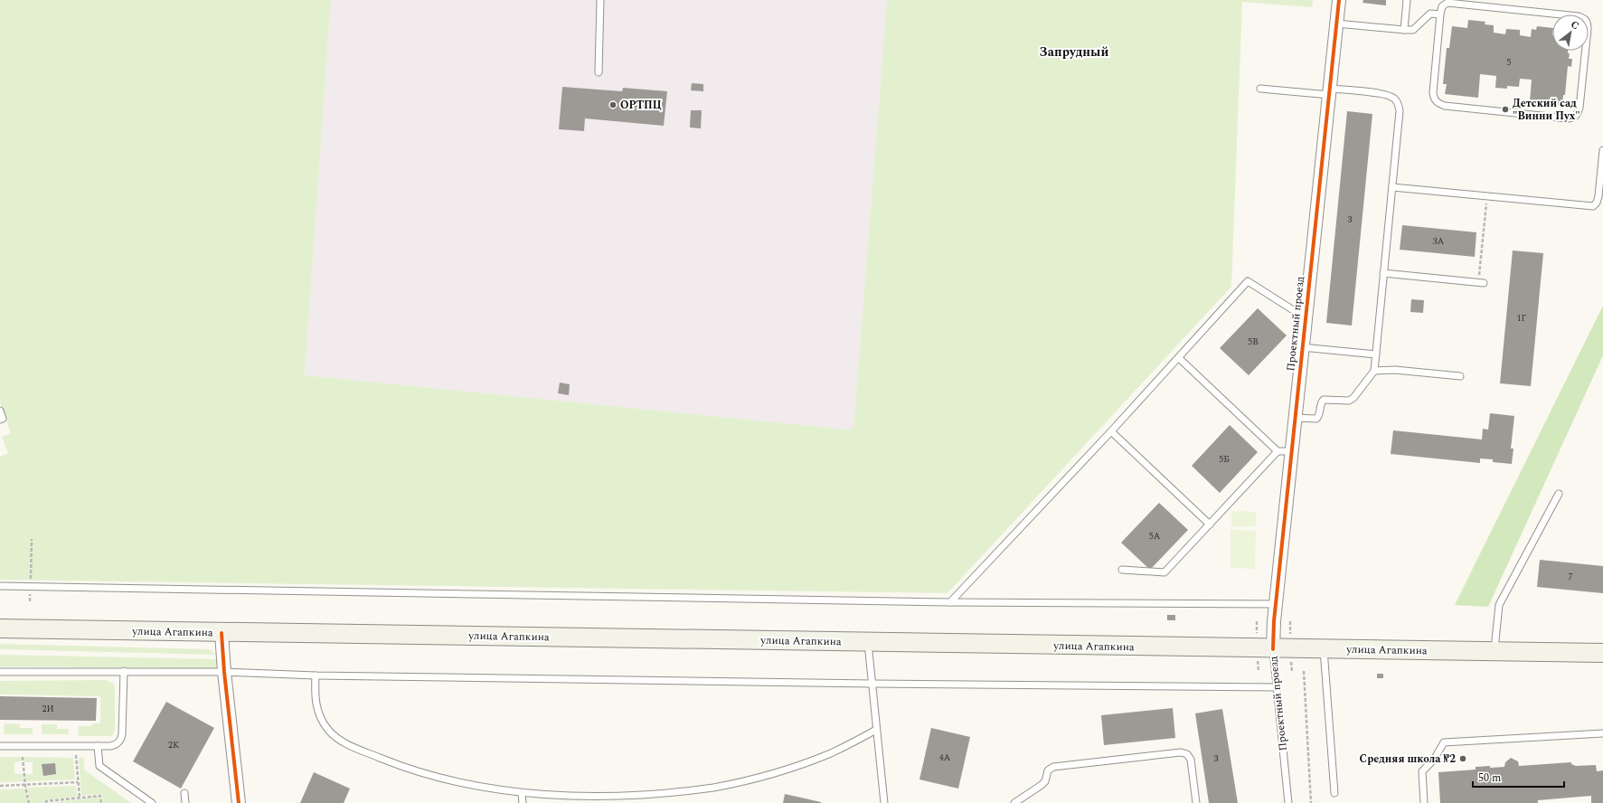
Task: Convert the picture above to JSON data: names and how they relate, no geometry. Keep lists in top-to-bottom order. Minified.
{"streets":{"main road":["улица Агапкина"],"street":["Проектный проезд"]},"crossings":[["Проектный проезд","улица Агапкина"]],"districts":["Запрудный"],"places":["ОРТПЦ","Детский сад \"Винни Пух\"","Средняя школа №2"],"house_numbers":["5","3","3А","1Г","5В","5Б","5А","7","2И","2К","4А","3"],"scale_bar":"50 m","north":"top right"}
